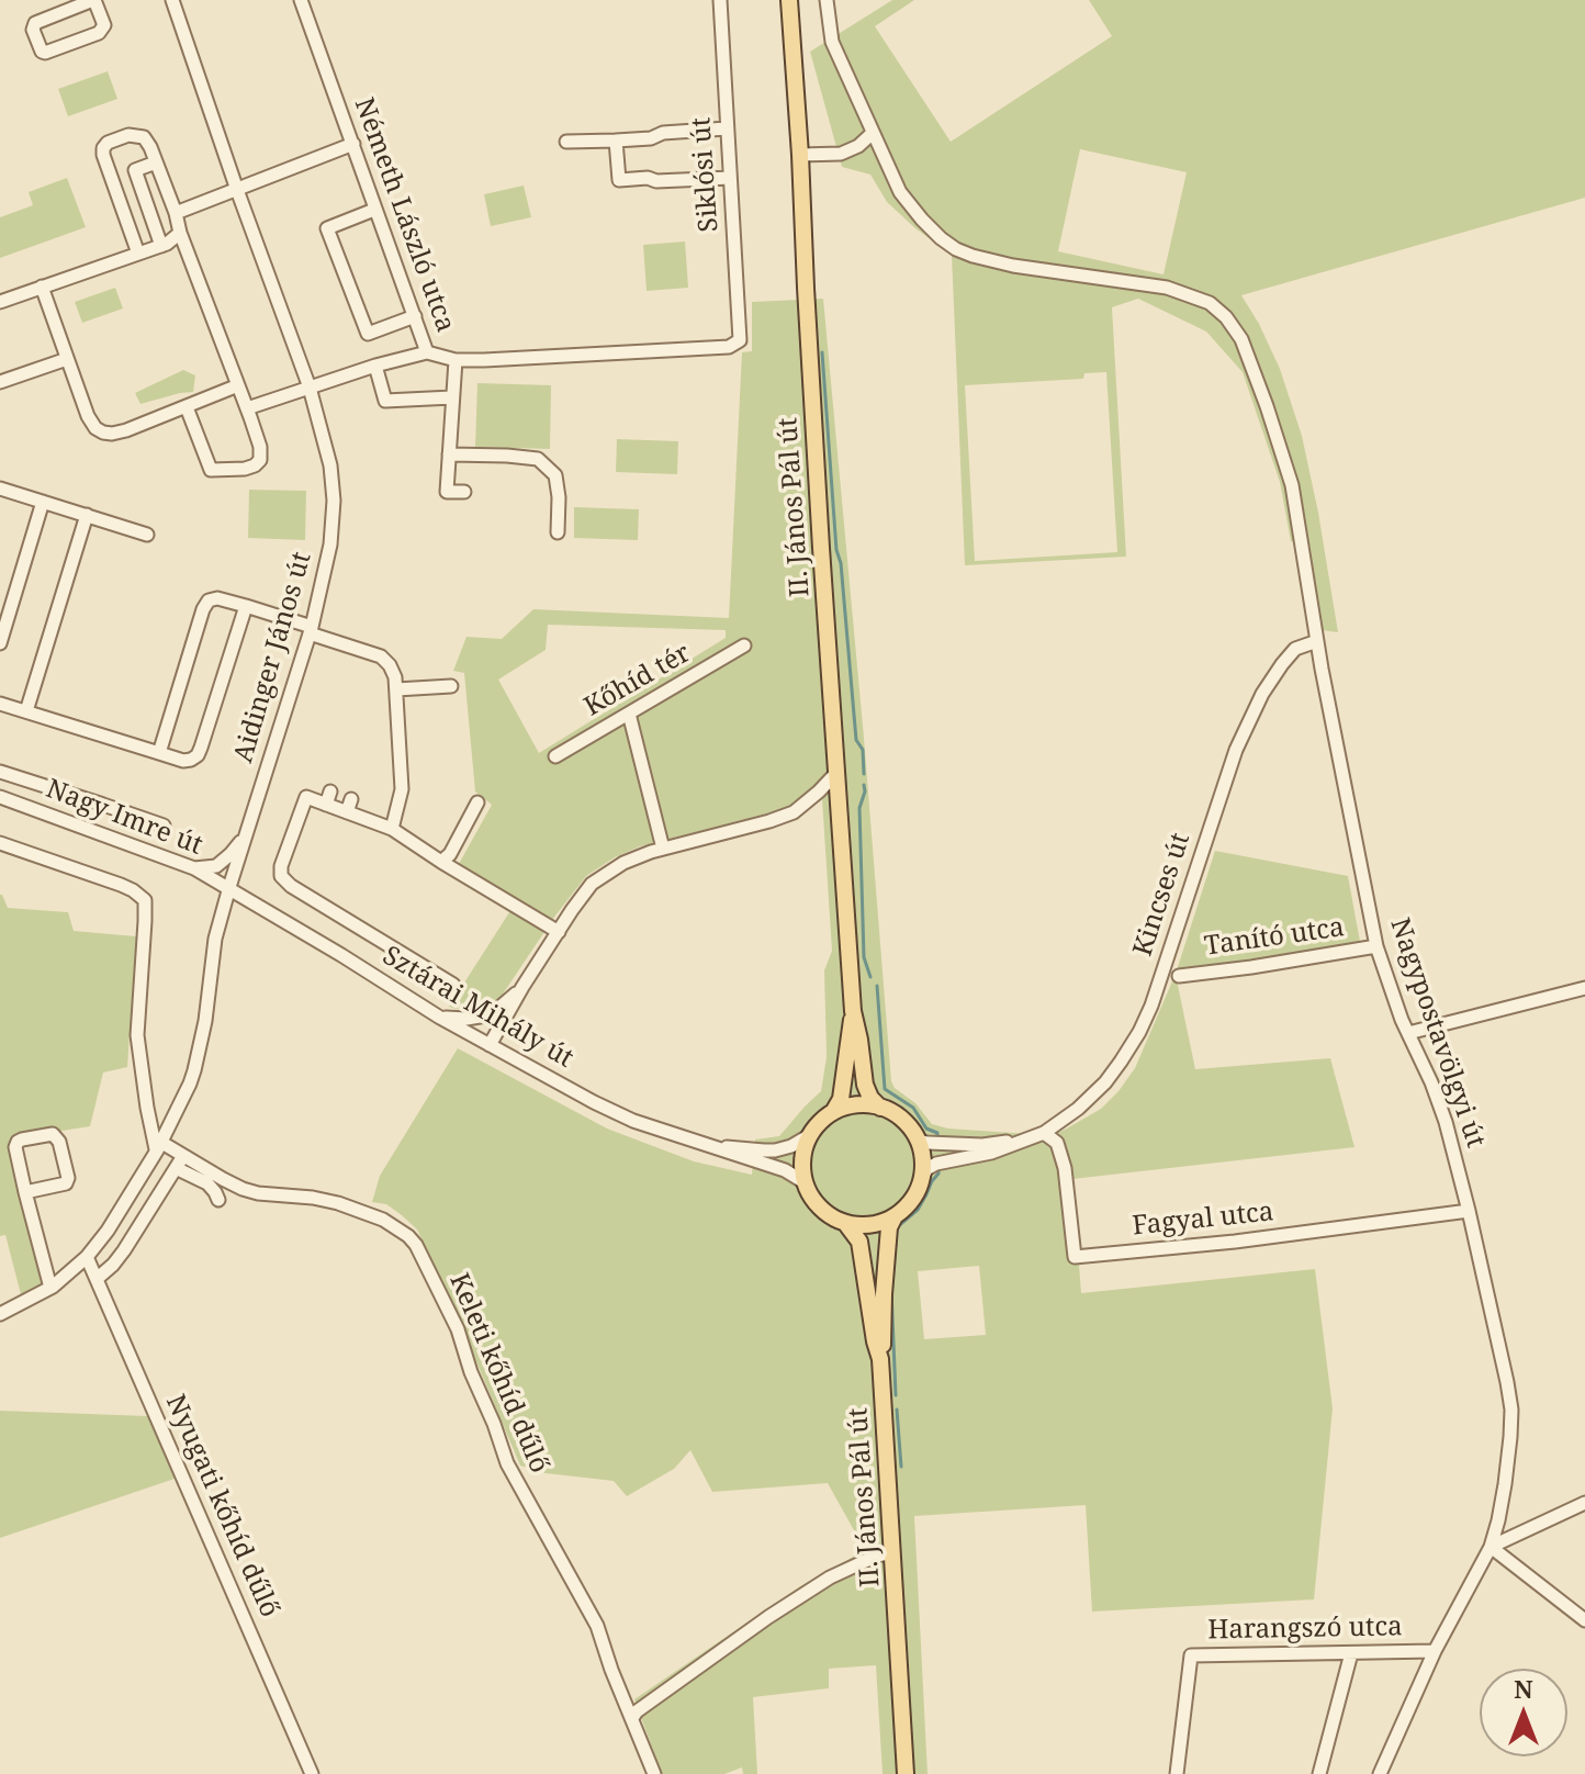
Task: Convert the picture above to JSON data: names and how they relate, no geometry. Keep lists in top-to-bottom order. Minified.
{"streets":{"main road":["II. János Pál út"],"street":["Siklósi út","Németh László utca","Aidinger János út","Kőhíd tér","Nagy Imre út","Kincses út","Tanító utca","Sztárai Mihály út","Nagypostavölgyi út","Fagyal utca","Keleti kőhíd dűlő","Nyugati kőhíd dűlő","Harangszó utca"]},"crossings":[["Siklósi út","Németh László utca"],["II. János Pál út","Sztárai Mihály út"],["Aidinger János út","Nagy Imre út"],["Aidinger János út","Sztárai Mihály út"],["Aidinger János út","Keleti kőhíd dűlő"],["Aidinger János út","Nyugati kőhíd dűlő"],["Nagy Imre út","Sztárai Mihály út"],["Kincses út","Nagypostavölgyi út"],["Kincses út","Fagyal utca"],["Tanító utca","Nagypostavölgyi út"],["Nagypostavölgyi út","Fagyal utca"],["Nagypostavölgyi út","Harangszó utca"]],"north":"top"}
